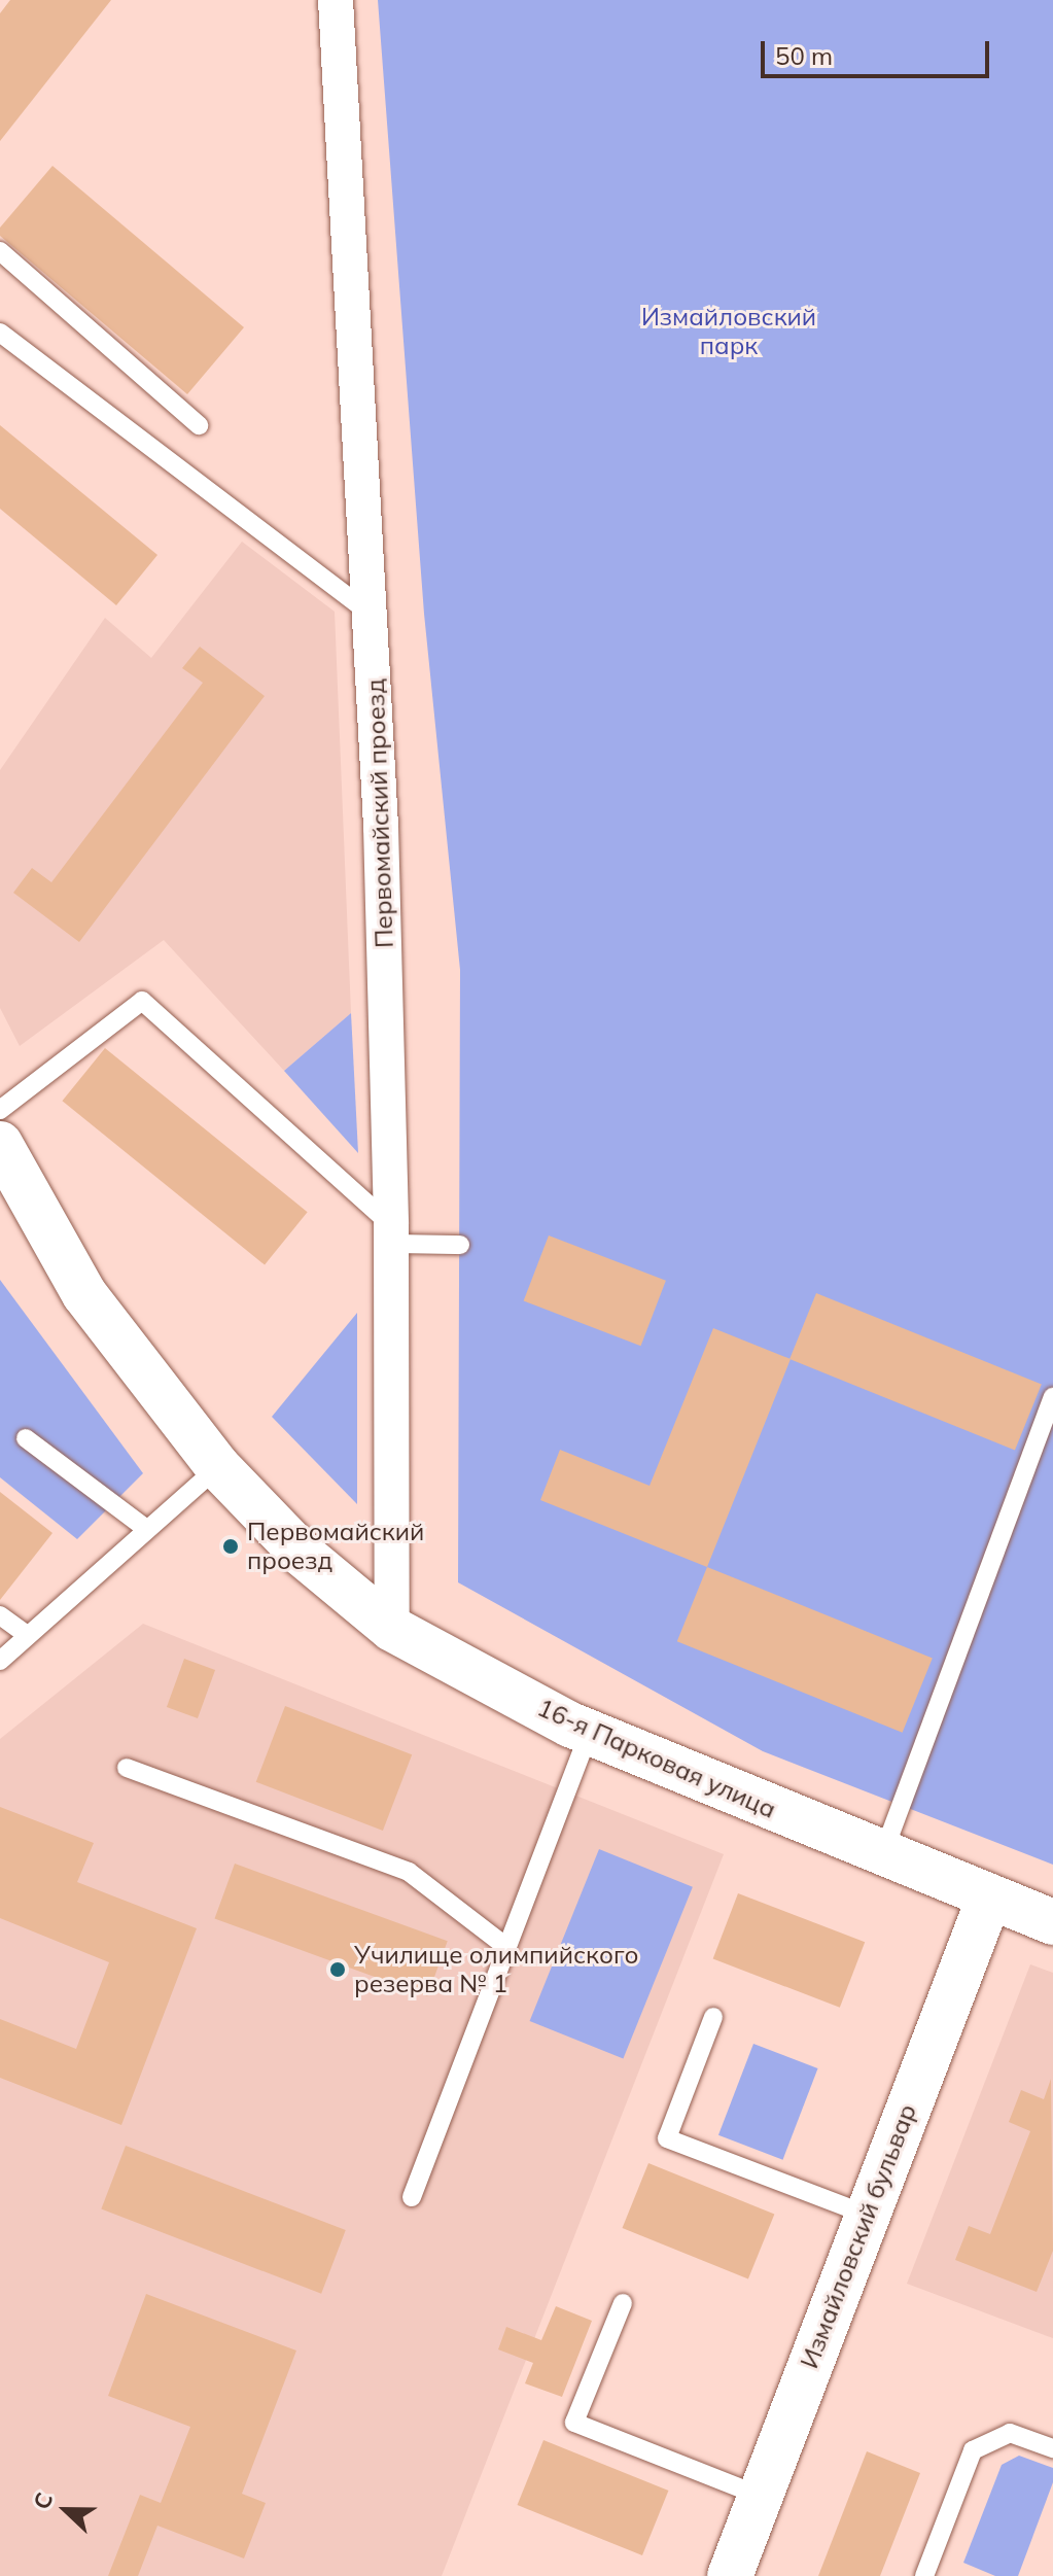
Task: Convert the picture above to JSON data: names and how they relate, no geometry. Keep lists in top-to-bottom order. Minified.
{"streets":{"main road":["16-я Парковая улица","Измайловский бульвар"],"street":["Первомайский проезд"]},"crossings":[["Первомайский проезд","16-я Парковая улица"],["16-я Парковая улица","Измайловский бульвар"]],"parks":["Измайловский парк"],"places":["Первомайский проезд","Училище олимпийского резерва № 1"],"scale_bar":"50 m","north":"left"}
